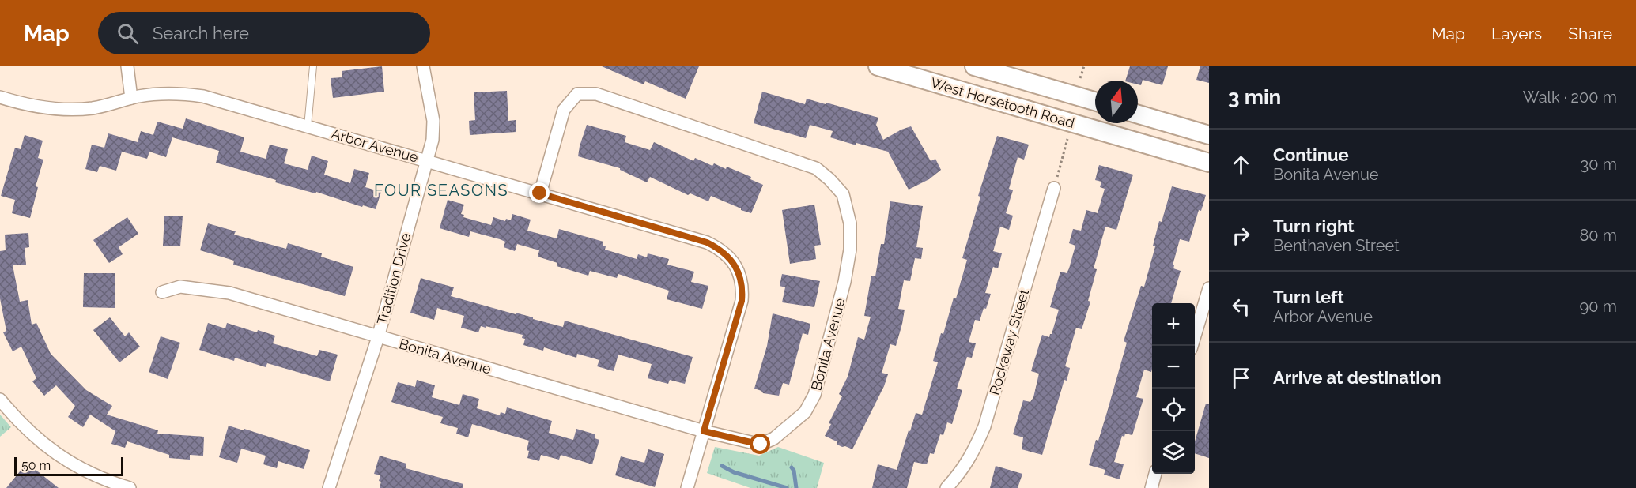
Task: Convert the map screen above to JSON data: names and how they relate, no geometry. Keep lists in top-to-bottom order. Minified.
{"streets":{"main road":["West Horsetooth Road"],"street":["Arbor Avenue","Tradition Drive","Rockaway Street","Bonita Avenue"]},"crossings":[["Arbor Avenue","Tradition Drive"],["Arbor Avenue","Bonita Avenue"],["Tradition Drive","Bonita Avenue"]],"districts":["FOUR SEASONS"],"scale_bar":"50 m","north":"top","page":{"header":"Map","search":"Search here","nav":["Map","Layers","Share"],"heading":["3 min","Walk · 200 m"],"list":[["Continue","Bonita Avenue","30 m"],["Turn right","Benthaven Street","80 m"],["Turn left","Arbor Avenue","90 m"],"Arrive at destination"],"map_buttons":["+","−"],"scale":"50 m"}}
